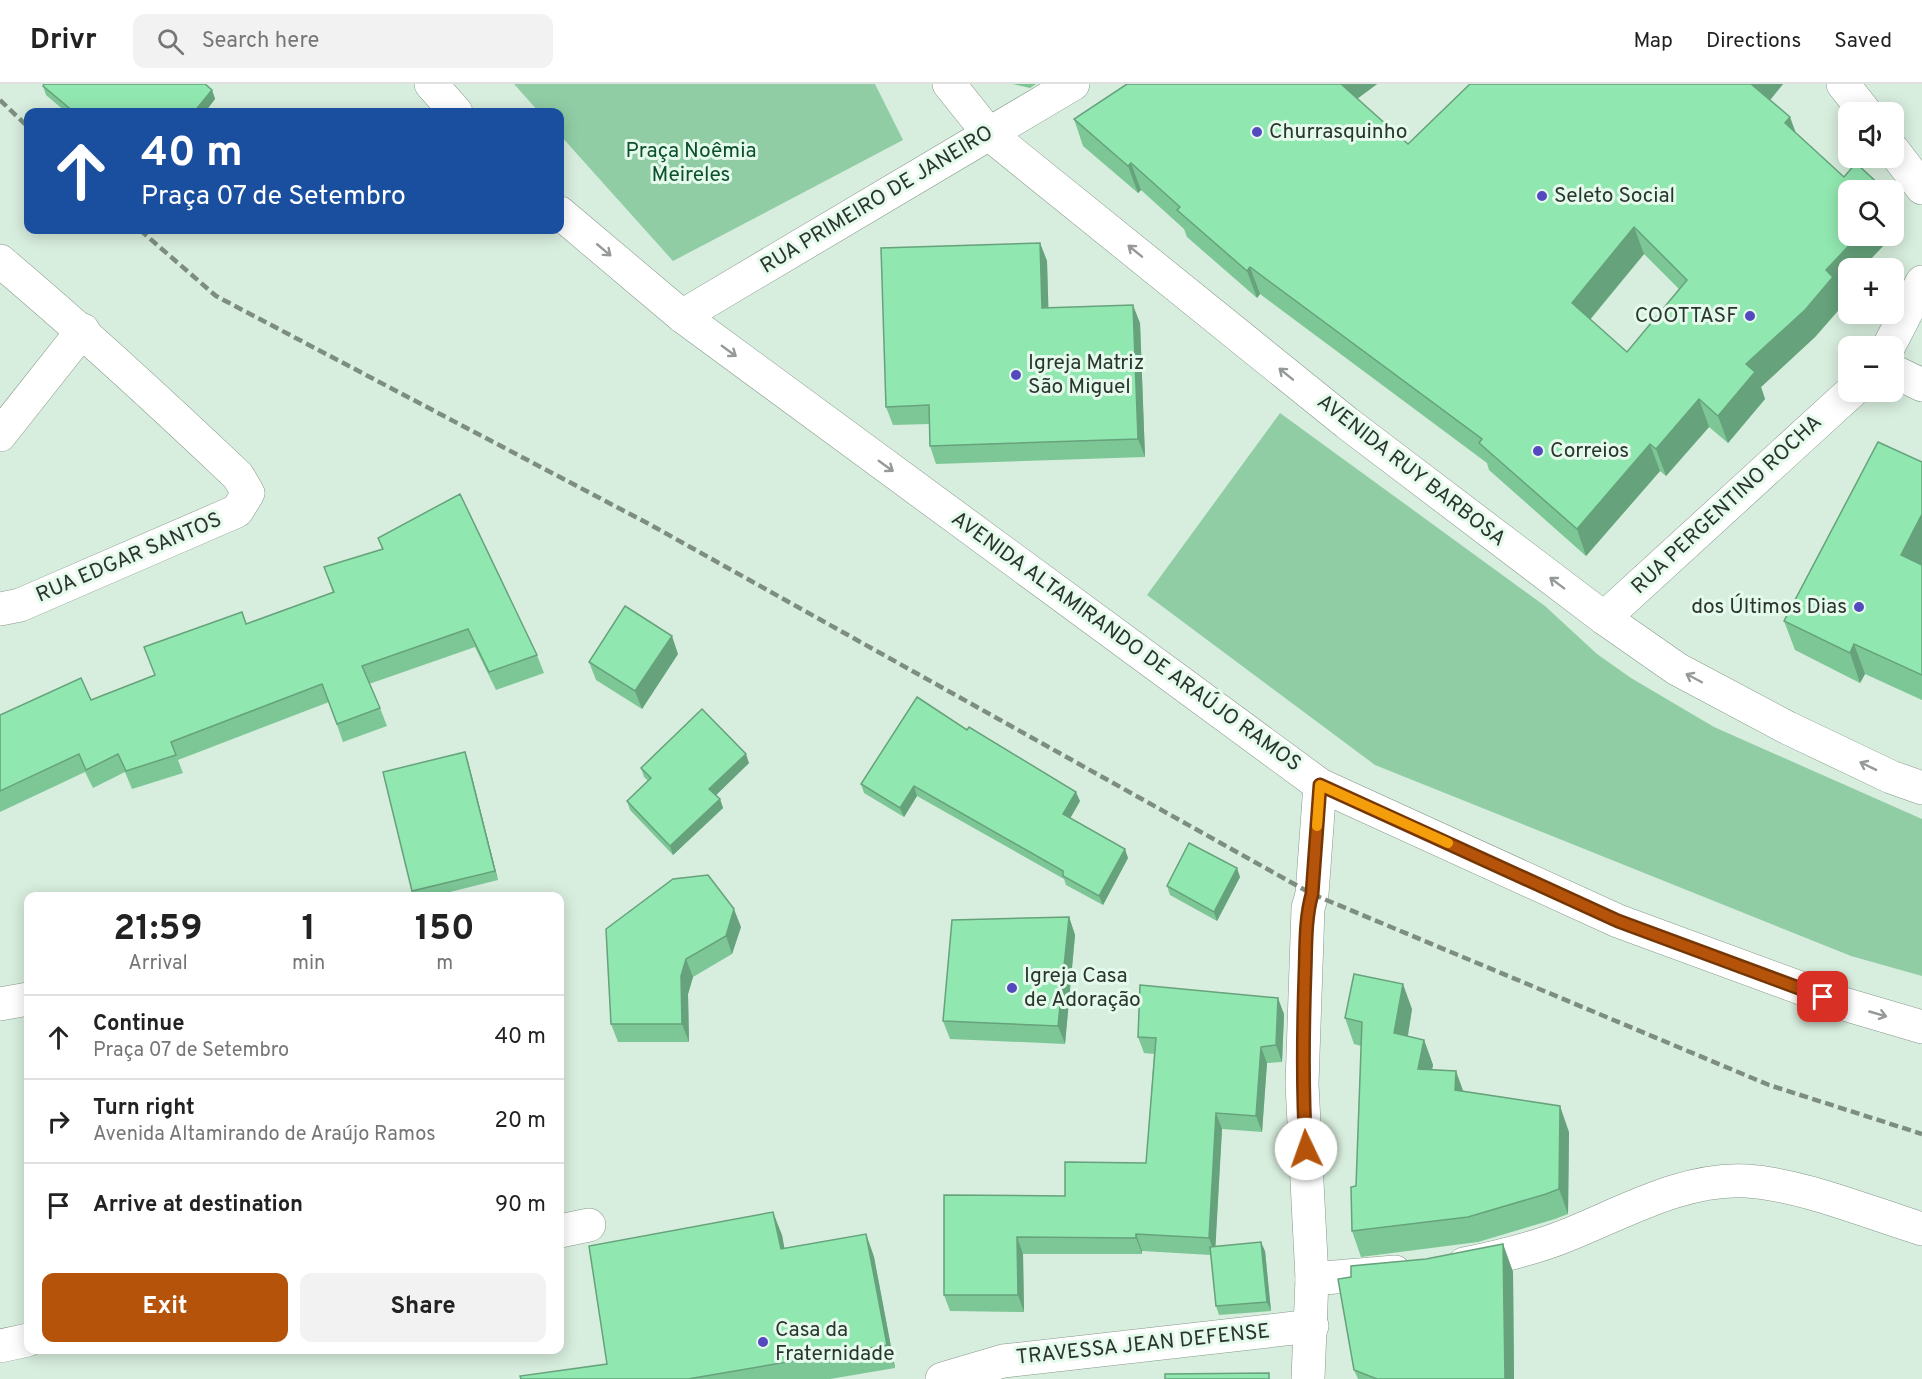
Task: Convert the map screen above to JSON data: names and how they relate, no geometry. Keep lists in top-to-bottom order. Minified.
{"streets":{"main road":["RUA PRIMEIRO DE JANEIRO","AVENIDA RUY BARBOSA","RUA PERGENTINO ROCHA","RUA EDGAR SANTOS","AVENIDA ALTAMIRANDO DE ARAÚJO RAMOS","TRAVESSA JEAN DEFENSE"]},"crossings":[["RUA PRIMEIRO DE JANEIRO","AVENIDA RUY BARBOSA"],["RUA PRIMEIRO DE JANEIRO","AVENIDA ALTAMIRANDO DE ARAÚJO RAMOS"],["AVENIDA RUY BARBOSA","RUA PERGENTINO ROCHA"]],"one_way":["AVENIDA RUY BARBOSA","AVENIDA ALTAMIRANDO DE ARAÚJO RAMOS"],"parks":["Praça Noêmia Meireles"],"places":["Churrasquinho","Seleto Social","COOTTASF","Igreja Matriz São Miguel","Correios","dos Últimos Dias","Igreja Casa de Adoração","Casa da Fraternidade"],"page":{"header":"Drivr","search":"Search here","nav":["Map","Directions","Saved"],"map_buttons":["+","−"],"turn":["40 m","Praça 07 de Setembro"],"eta":["21:59","Arrival","1","min","150","m"],"list":[{"name":"Continue","note":"Praça 07 de Setembro","value":"40 m"},{"name":"Turn right","note":"Avenida Altamirando de Araújo Ramos","value":"20 m"},{"name":"Arrive at destination","value":"90 m"}],"buttons":["Exit","Share"]}}
